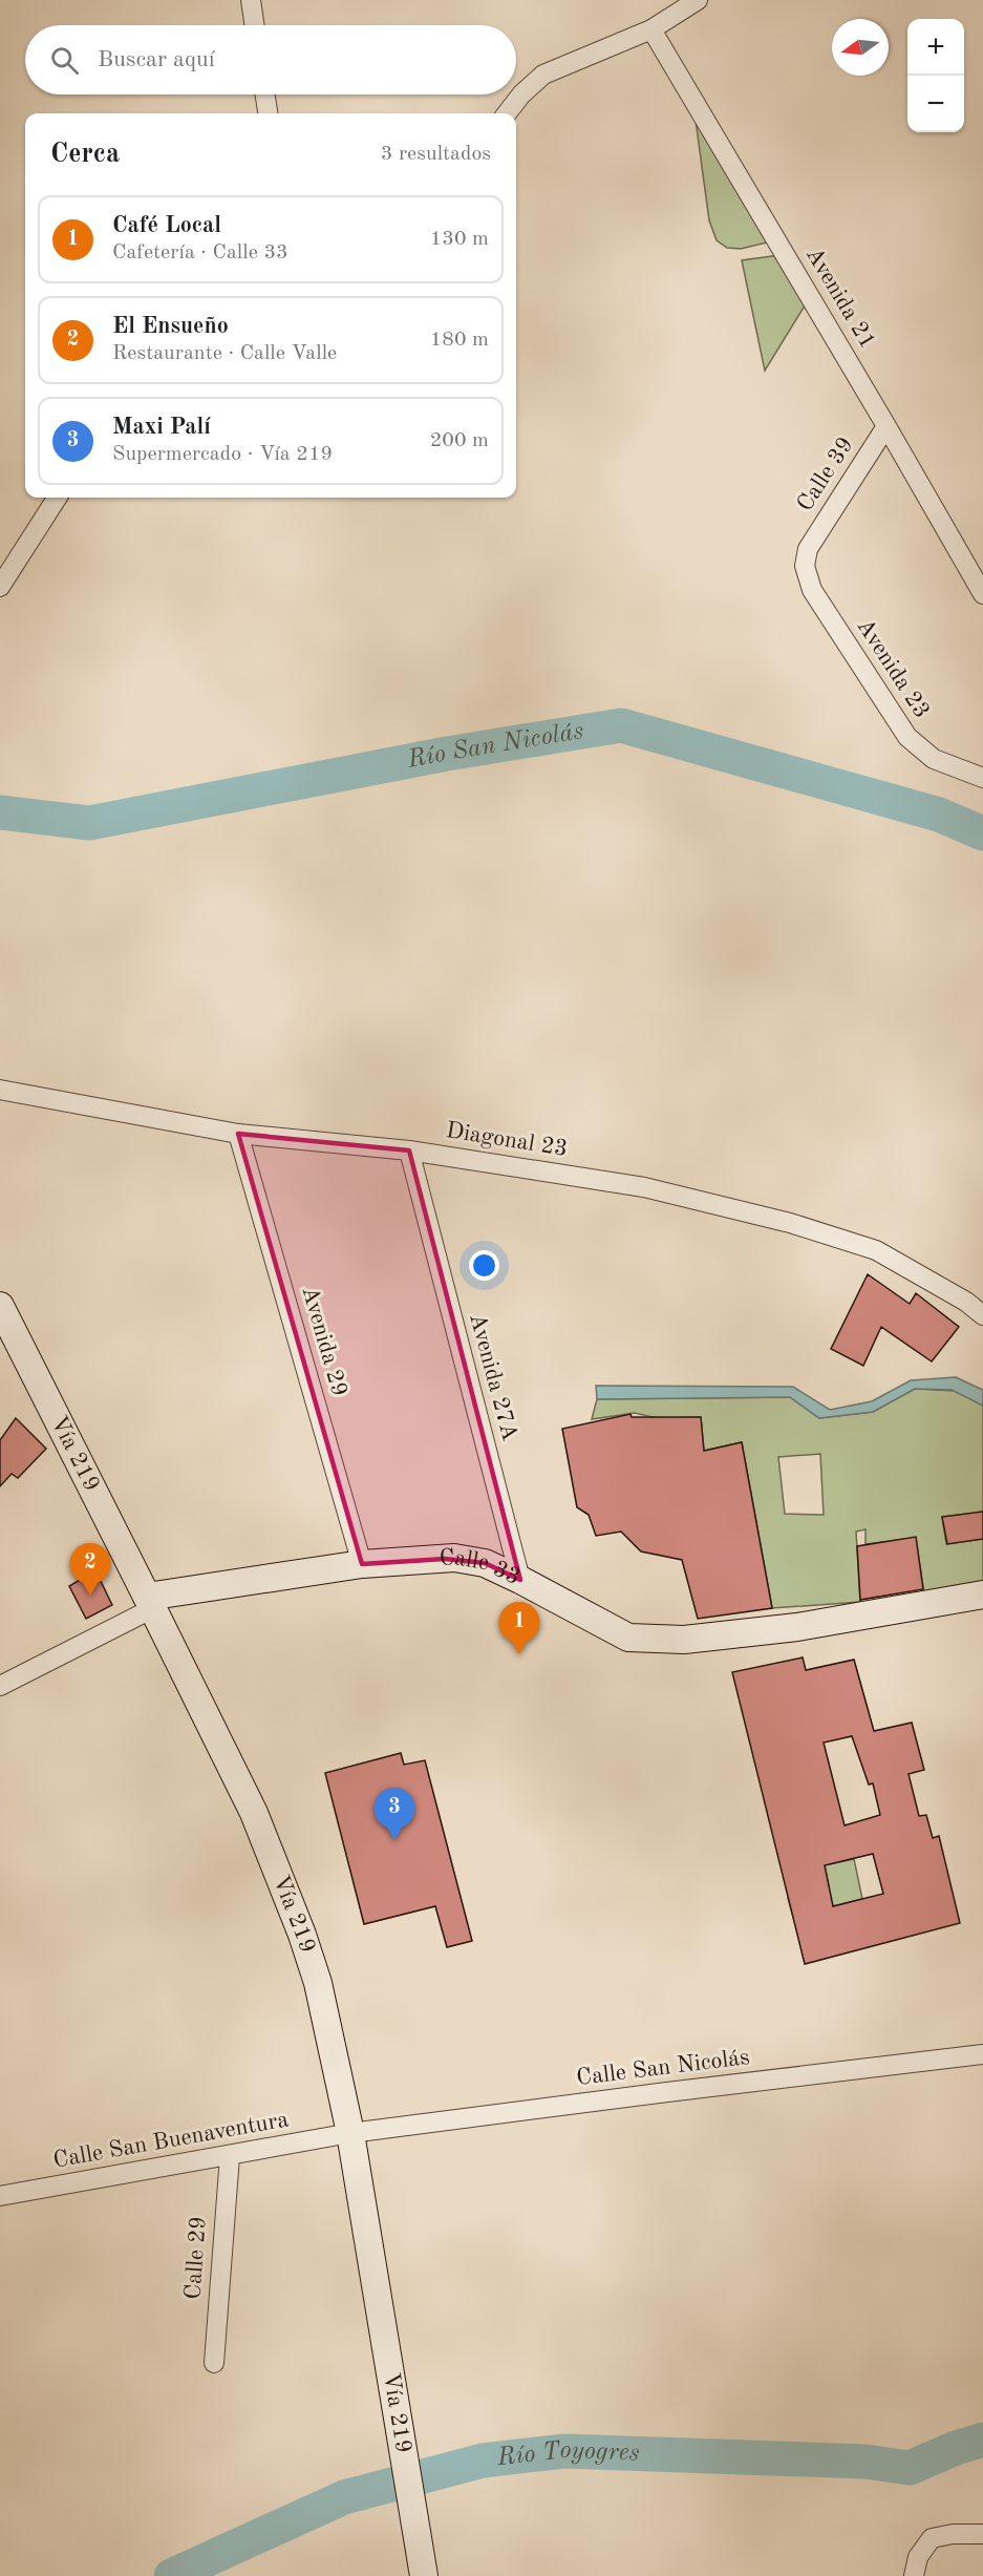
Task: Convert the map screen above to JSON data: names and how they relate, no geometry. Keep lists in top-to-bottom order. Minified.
{"streets":{"main road":["Vía 219","Calle 33"],"street":["Avenida 21","Calle 39","Avenida 23","Diagonal 23","Avenida 29","Avenida 27A","Calle San Nicolás","Calle San Buenaventura","Calle 29"]},"crossings":[["Avenida 21","Calle 39"],["Calle 39","Avenida 23"],["Diagonal 23","Avenida 29"],["Diagonal 23","Avenida 27A"],["Avenida 29","Calle 33"],["Avenida 27A","Calle 33"],["Vía 219","Calle 33"],["Vía 219","Calle San Nicolás"],["Vía 219","Calle San Buenaventura"],["Calle San Nicolás","Calle San Buenaventura"],["Calle San Buenaventura","Calle 29"]],"water":["Río San Nicolás","Río Toyogres"],"north":"left","page":{"map_buttons":["+","−"],"search":"Buscar aquí","heading":["Cerca","3 resultados"],"list":[{"mark":"1","name":"Café Local","note":"Cafetería · Calle 33","value":"130 m"},{"mark":"2","name":"El Ensueño","note":"Restaurante · Calle Valle","value":"180 m"},{"mark":"3","name":"Maxi Palí","note":"Supermercado · Vía 219","value":"200 m"}],"pins":["2","1","3"]}}
